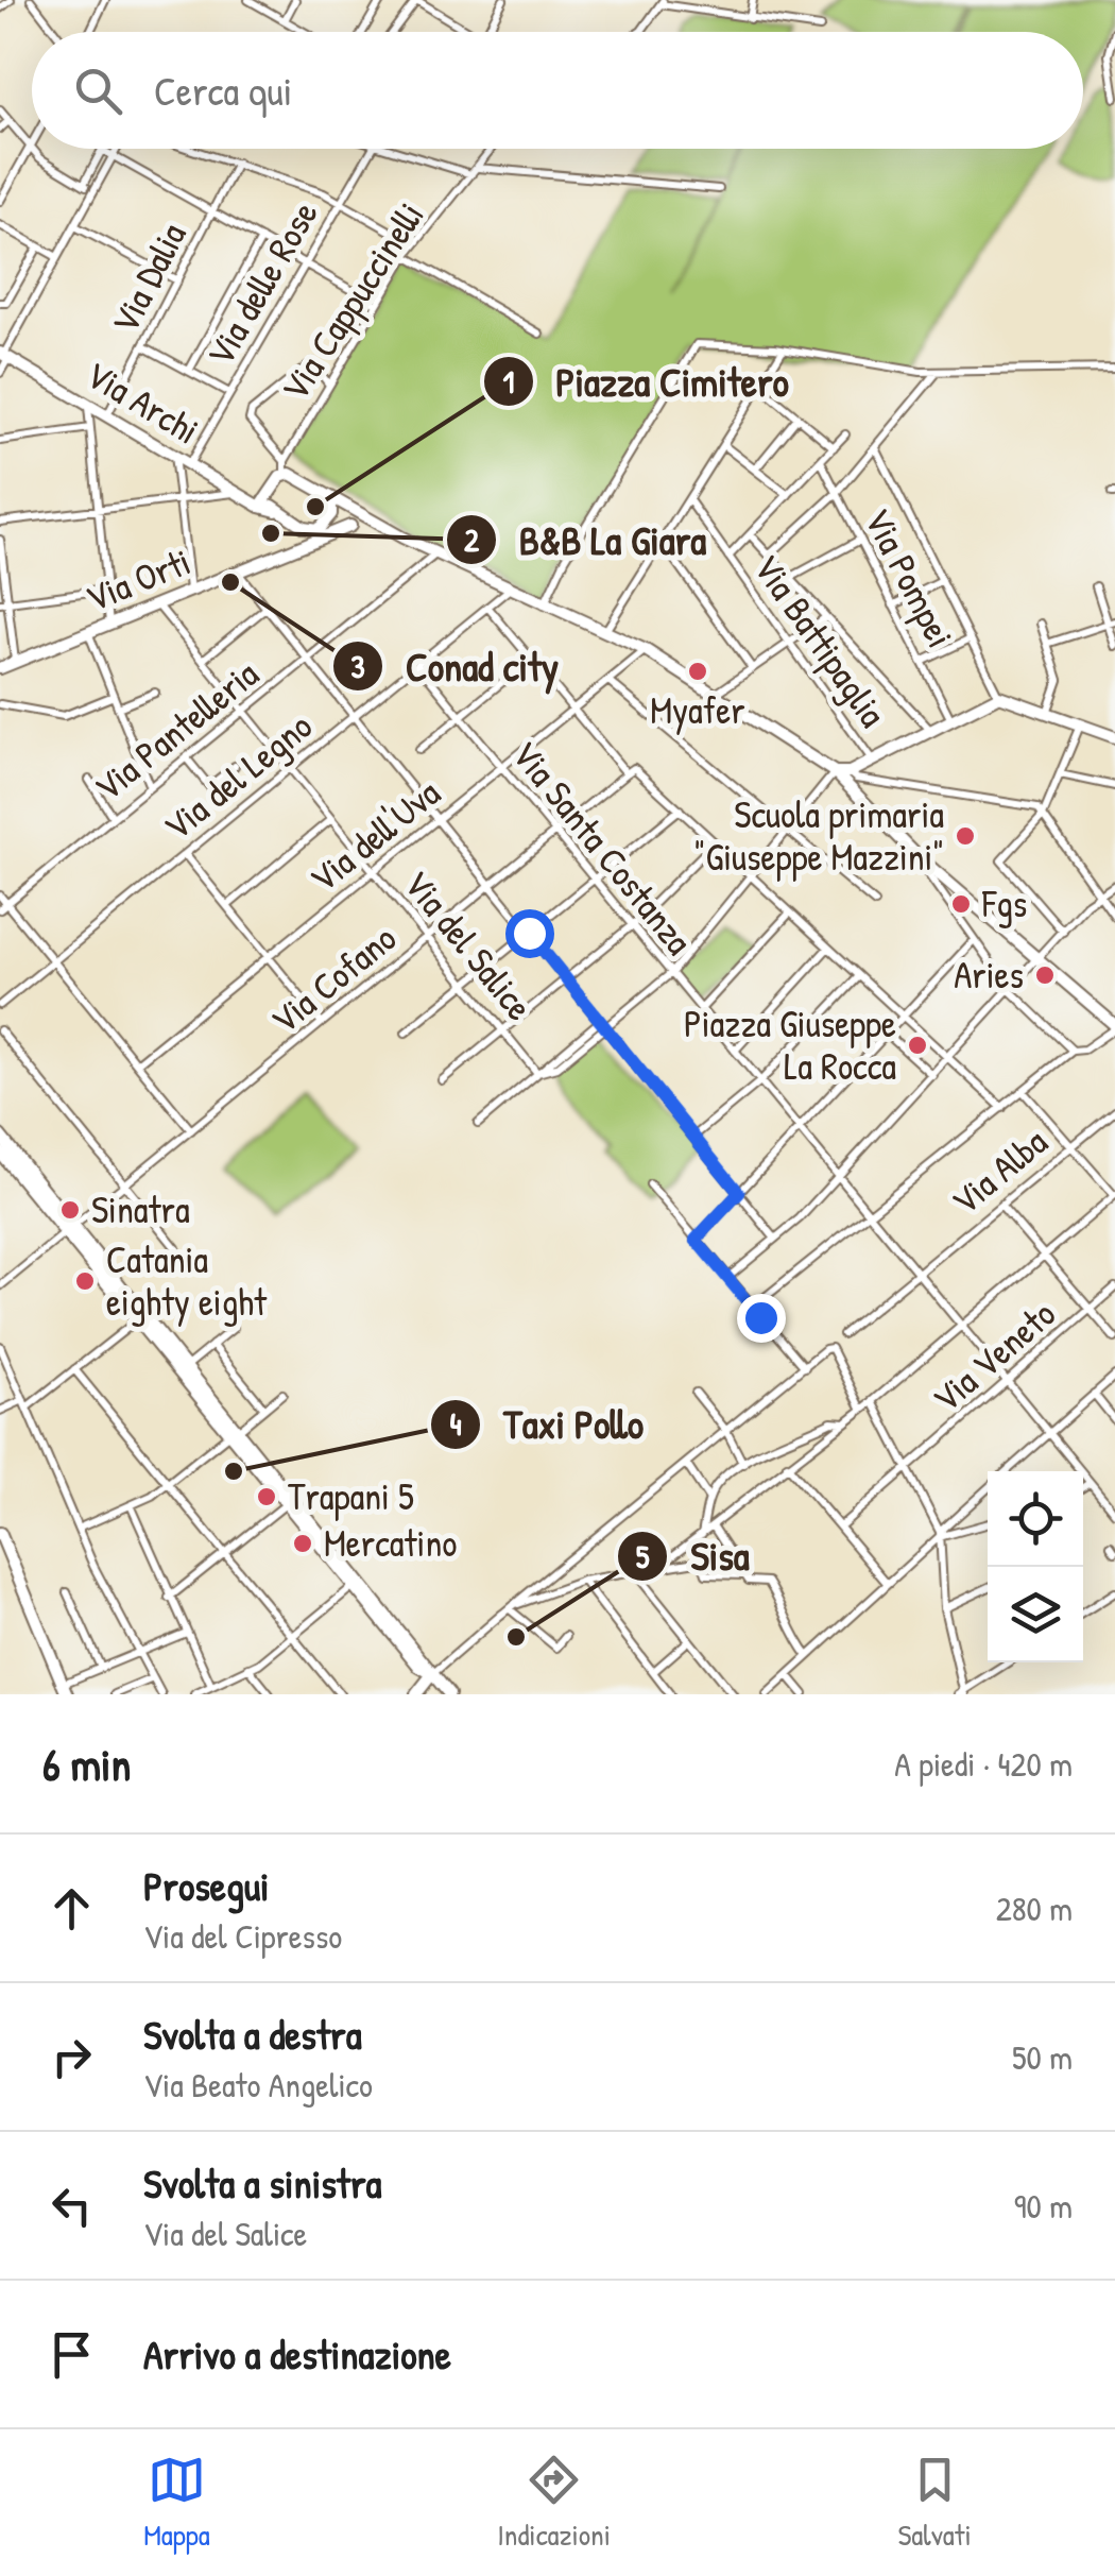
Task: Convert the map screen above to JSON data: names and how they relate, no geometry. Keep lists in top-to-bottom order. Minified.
{"streets":{"street":["Via Dalia","Via delle Rose","Via Cappuccinelli","Via Archi","Via Pompei","Via Orti","Via Battipaglia","Via Pantelleria","Via del Legno","Via dell'Uva","Via Santa Costanza","Via del Salice","Via Cofano","Via Alba","Via Veneto"]},"crossings":[["Via Dalia","Via Archi"],["Via delle Rose","Via Archi"],["Via Orti","Via del Salice"],["Via Pantelleria","Via del Salice"],["Via del Legno","Via Santa Costanza"],["Via del Legno","Via del Salice"],["Via dell'Uva","Via Santa Costanza"],["Via dell'Uva","Via del Salice"],["Via Santa Costanza","Via Cofano"],["Via Santa Costanza","Via Alba"],["Via Santa Costanza","Via Veneto"],["Via del Salice","Via Cofano"]],"places":["Piazza Cimitero","B&B La Giara","Conad city","Myafer","Scuola primaria \"Giuseppe Mazzini\"","Fgs","Aries","Piazza Giuseppe La Rocca","Sinatra","Catania eighty eight","Taxi Pollo","Trapani 5","Mercatino","Sisa"],"page":{"search":"Cerca qui","heading":["6 min","A piedi · 420 m"],"list":[["Prosegui","Via del Cipresso","280 m"],["Svolta a destra","Via Beato Angelico","50 m"],["Svolta a sinistra","Via del Salice","90 m"],"Arrivo a destinazione"],"nav":["Mappa","Indicazioni","Salvati"]}}
